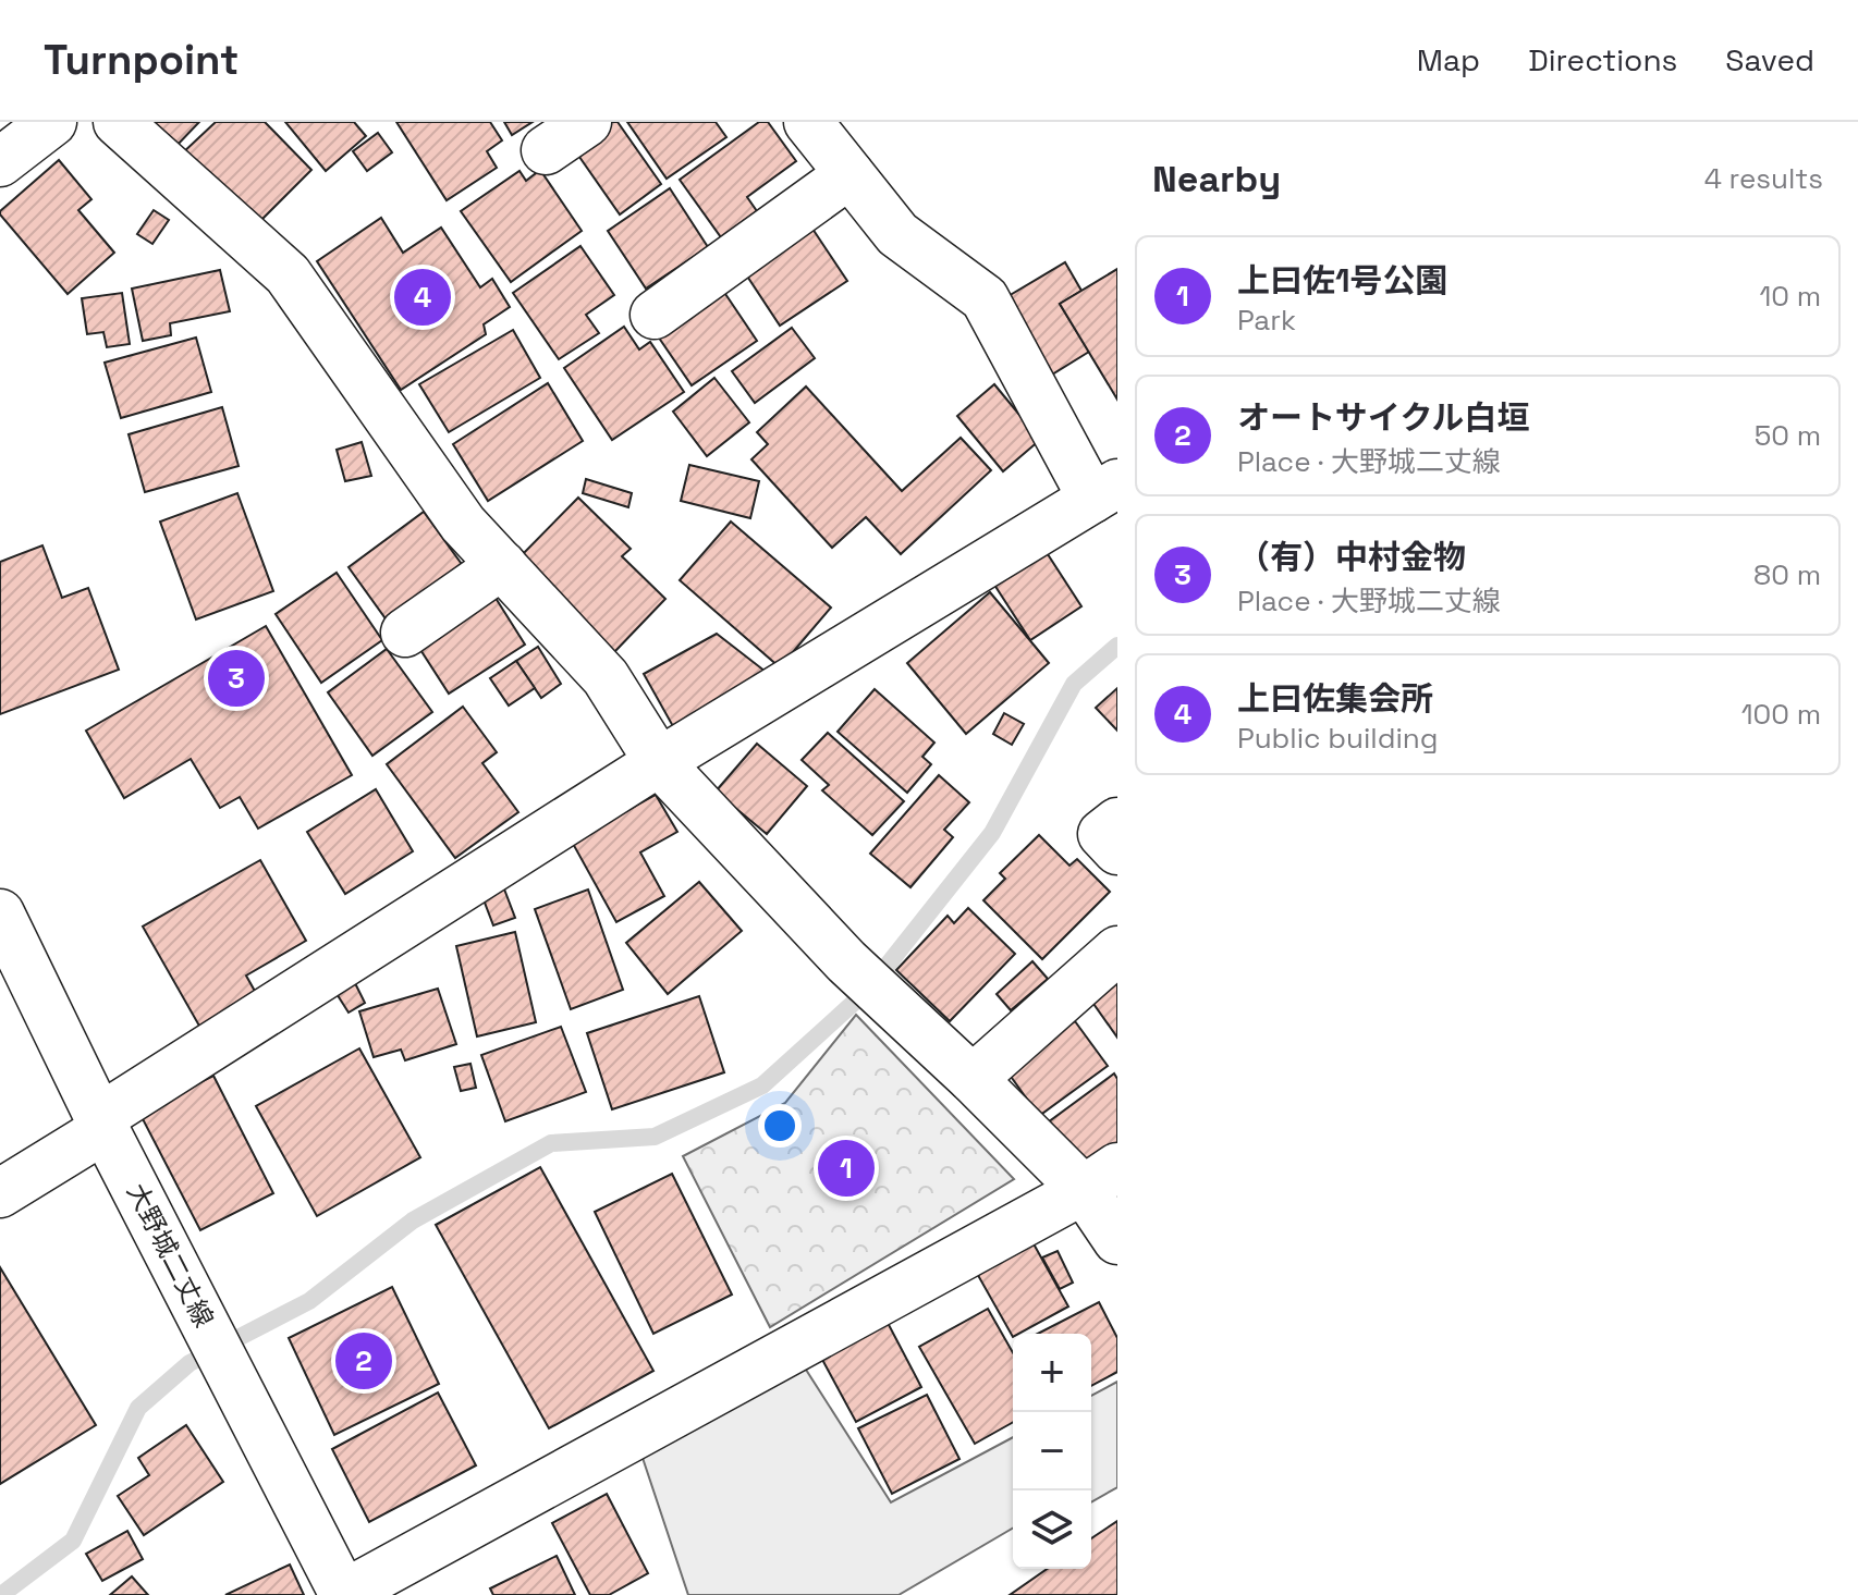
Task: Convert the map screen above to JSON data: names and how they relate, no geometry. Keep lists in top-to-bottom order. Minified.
{"streets":{"street":["大野城二丈線"]},"page":{"header":"Turnpoint","nav":["Map","Directions","Saved"],"heading":["Nearby","4 results"],"list":[{"mark":"1","name":"上曰佐1号公園","note":"Park","value":"10 m"},{"mark":"2","name":"オートサイクル白垣","note":"Place · 大野城二丈線","value":"50 m"},{"mark":"3","name":"（有）中村金物","note":"Place · 大野城二丈線","value":"80 m"},{"mark":"4","name":"上曰佐集会所","note":"Public building","value":"100 m"}],"pins":["4","3","1","2"],"map_buttons":["+","−"]}}
